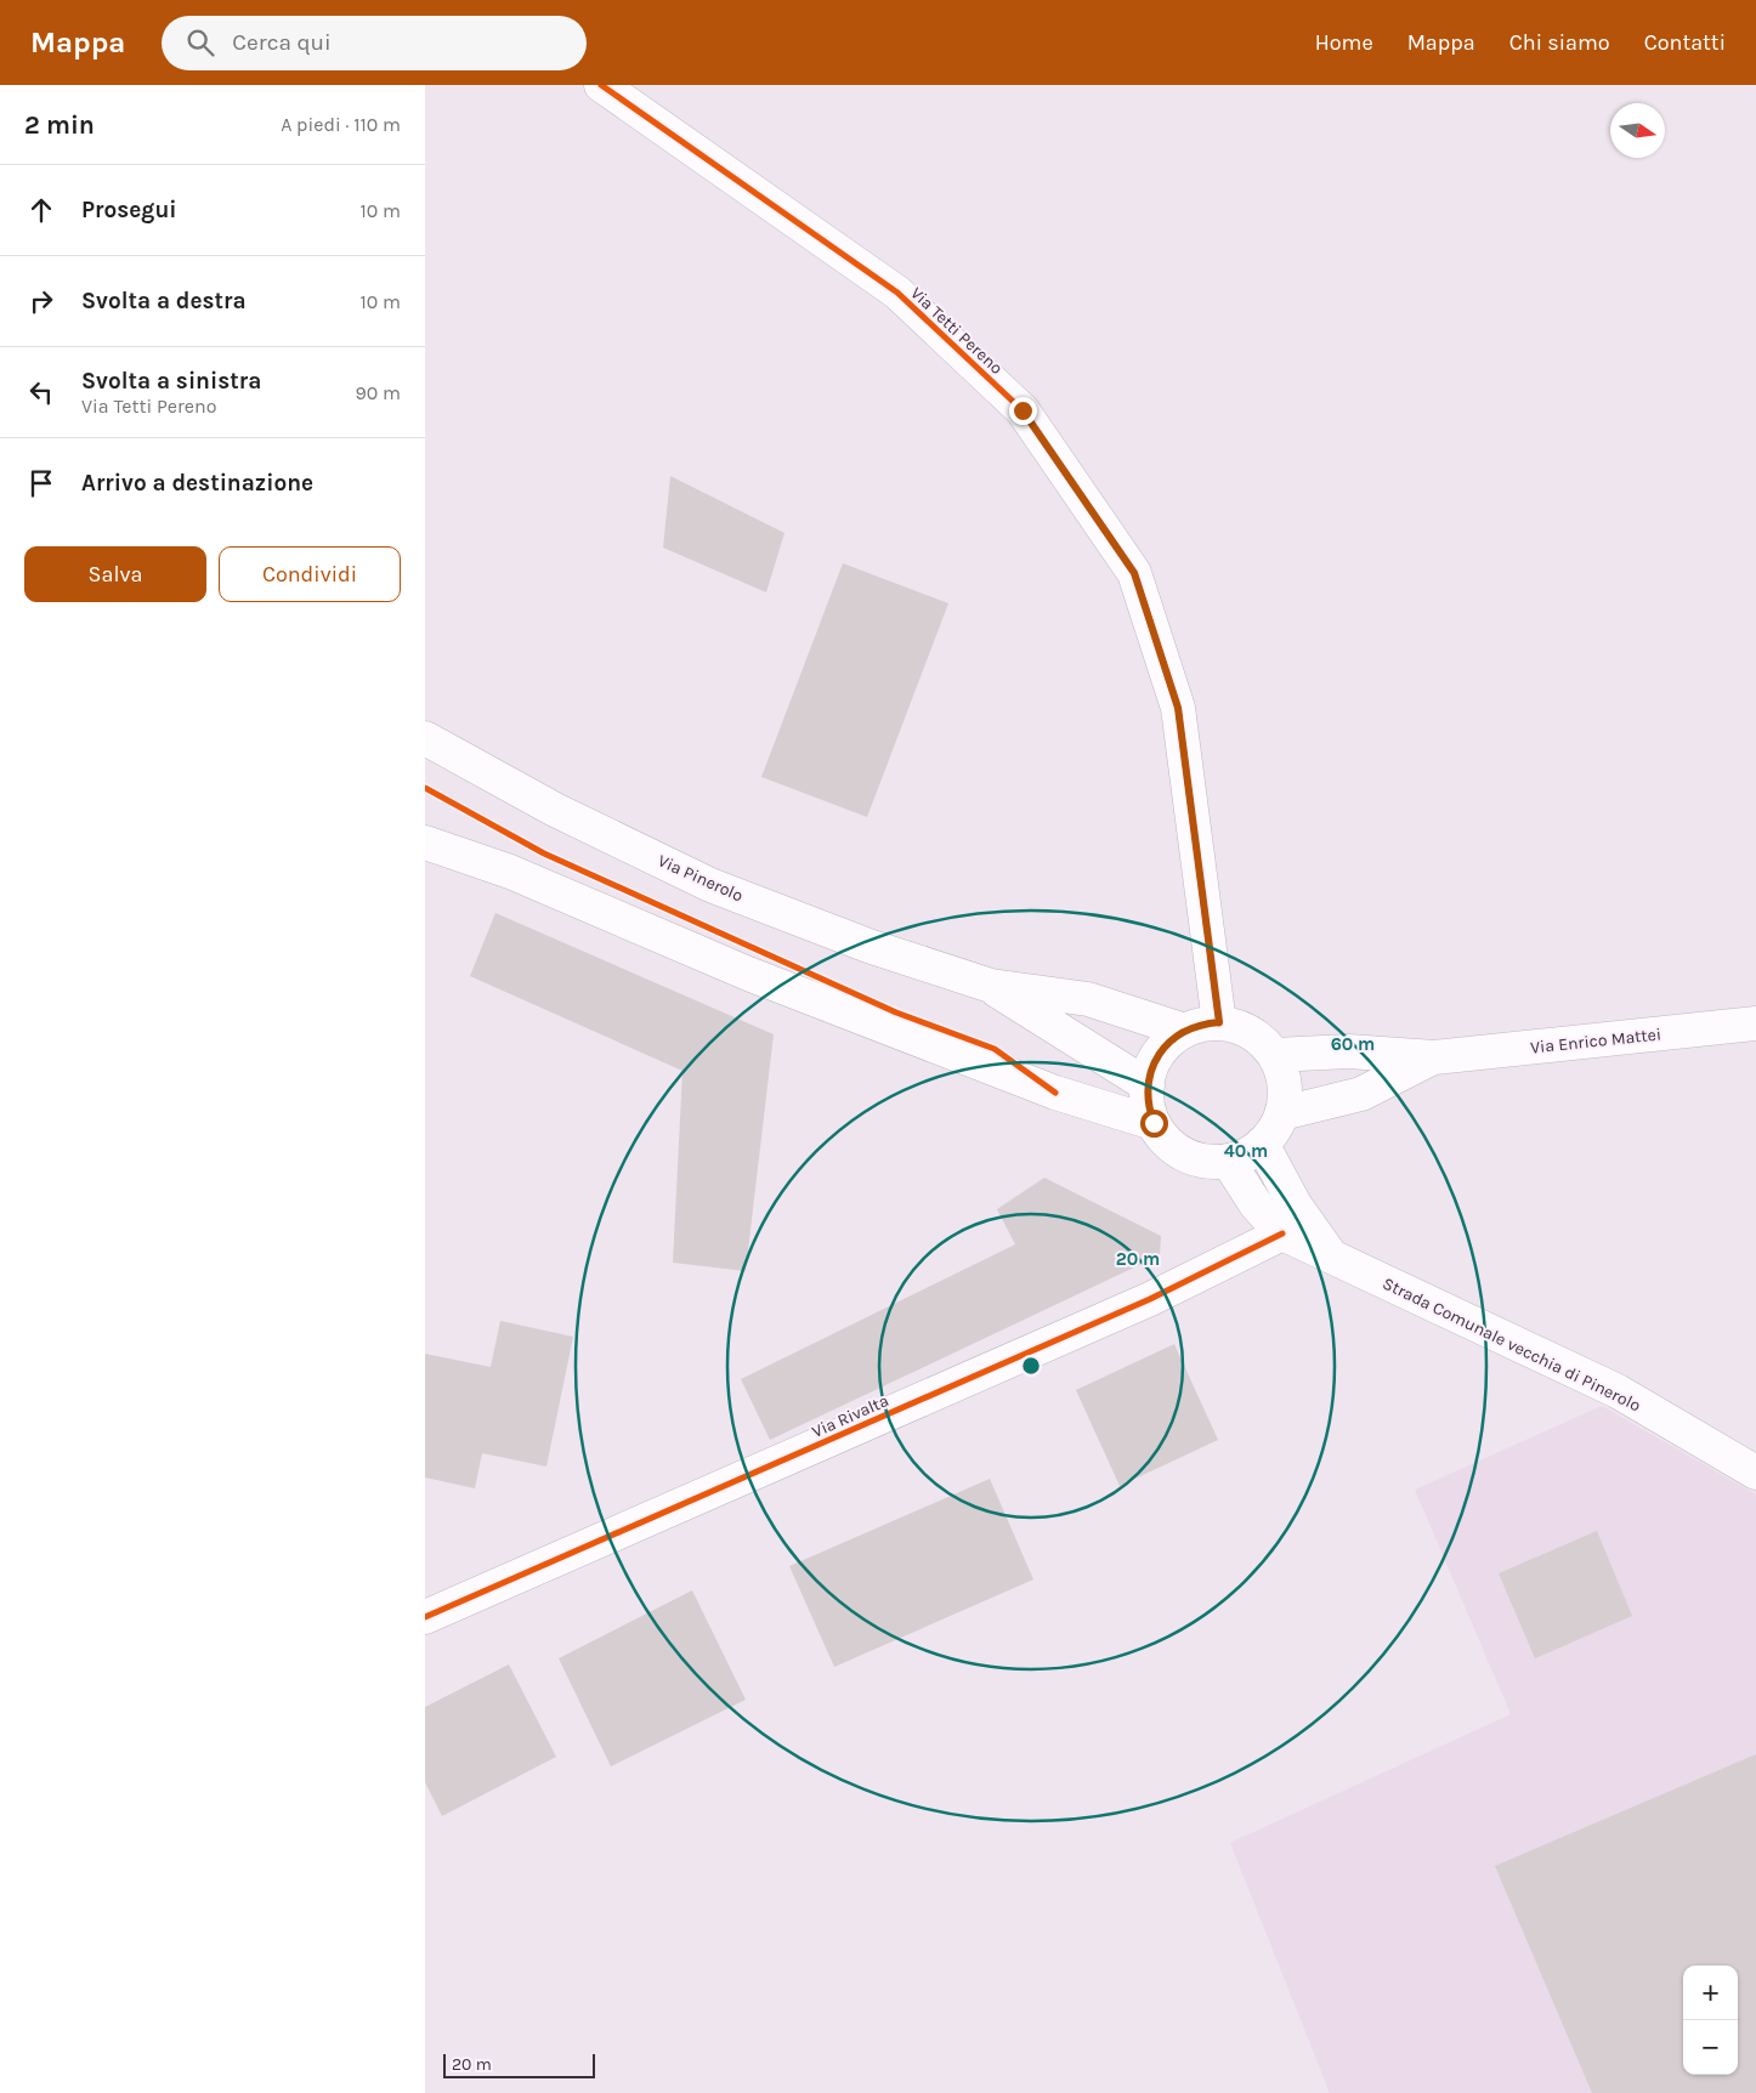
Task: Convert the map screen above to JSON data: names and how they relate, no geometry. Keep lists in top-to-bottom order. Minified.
{"streets":{"street":["Via Tetti Pereno","Via Pinerolo","Via Enrico Mattei","Strada Comunale vecchia di Pinerolo","Via Rivalta"]},"crossings":[["Via Tetti Pereno","Via Pinerolo"],["Via Tetti Pereno","Via Enrico Mattei"],["Via Tetti Pereno","Strada Comunale vecchia di Pinerolo"],["Via Pinerolo","Via Enrico Mattei"],["Via Pinerolo","Strada Comunale vecchia di Pinerolo"],["Via Enrico Mattei","Strada Comunale vecchia di Pinerolo"],["Strada Comunale vecchia di Pinerolo","Via Rivalta"]],"scale_bar":"20 m","north":"right","page":{"header":"Mappa","search":"Cerca qui","nav":["Home","Mappa","Chi siamo","Contatti"],"heading":["2 min","A piedi · 110 m"],"list":[["Prosegui","10 m"],["Svolta a destra","10 m"],["Svolta a sinistra","Via Tetti Pereno","90 m"],"Arrivo a destinazione"],"buttons":["Salva","Condividi"],"map_buttons":["+","−"],"scale":"20 m"},"rings":["60 m","40 m","20 m"]}
